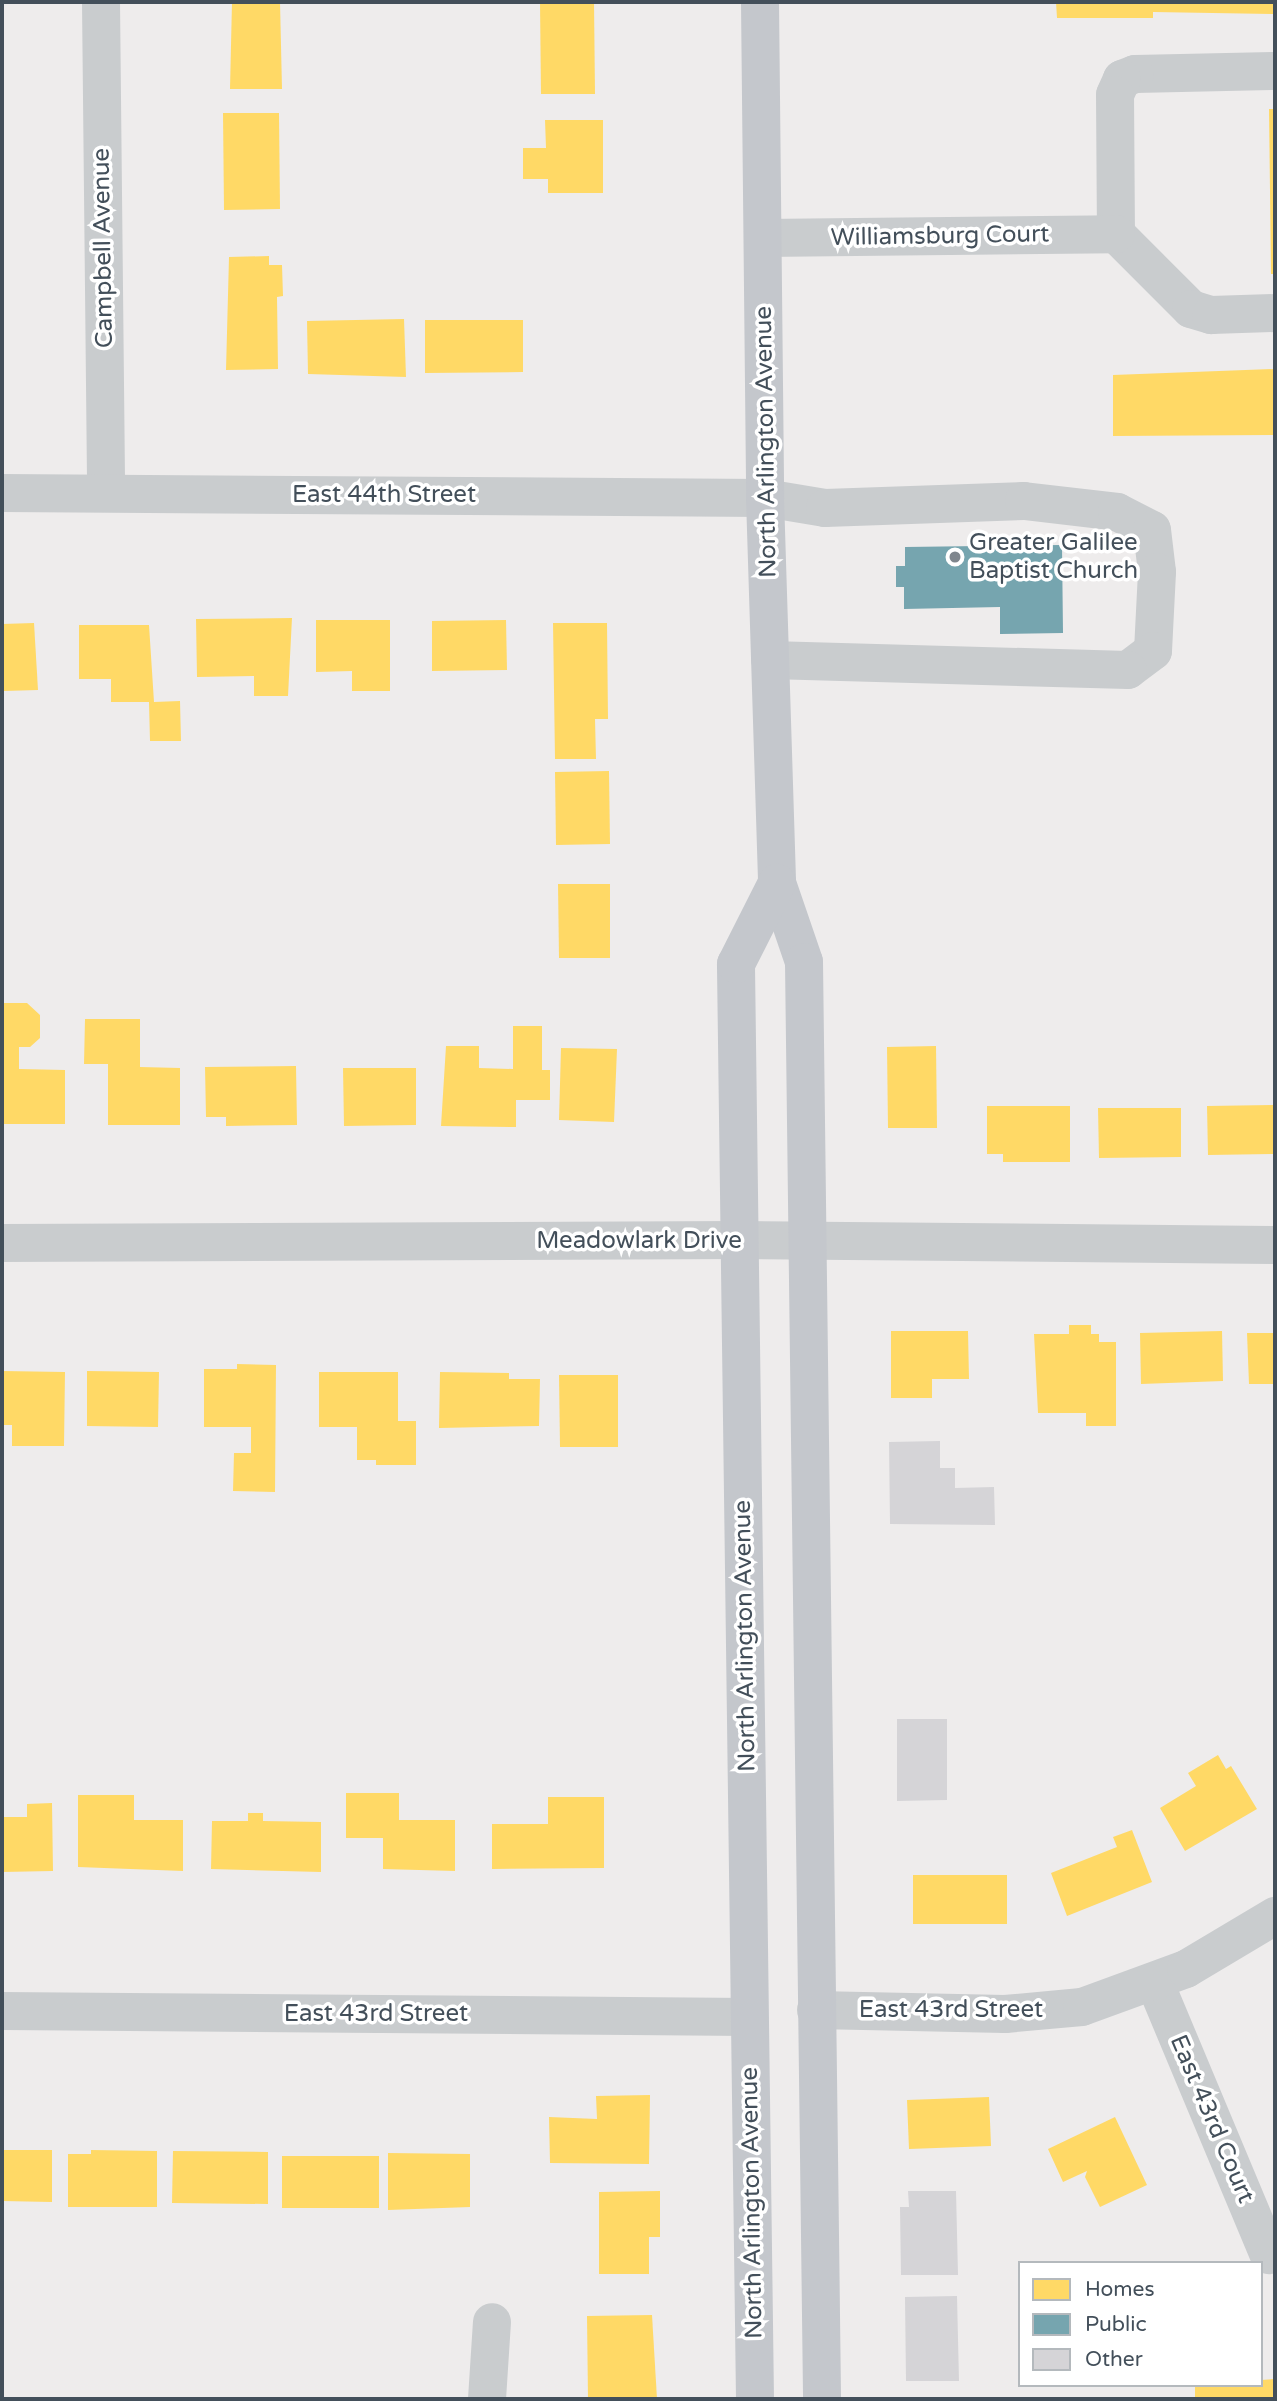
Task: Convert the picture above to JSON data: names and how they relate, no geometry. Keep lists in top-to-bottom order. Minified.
{"streets":{"main road":["North Arlington Avenue"],"street":["Williamsburg Court","Campbell Avenue","East 44th Street","Meadowlark Drive","East 43rd Street","East 43rd Court"]},"crossings":[["Williamsburg Court","North Arlington Avenue"],["Campbell Avenue","East 44th Street"],["North Arlington Avenue","East 44th Street"],["North Arlington Avenue","Meadowlark Drive"],["North Arlington Avenue","East 43rd Street"],["East 43rd Street","East 43rd Court"]],"places":["Greater Galilee Baptist Church"],"legend":["Homes","Public","Other"]}
